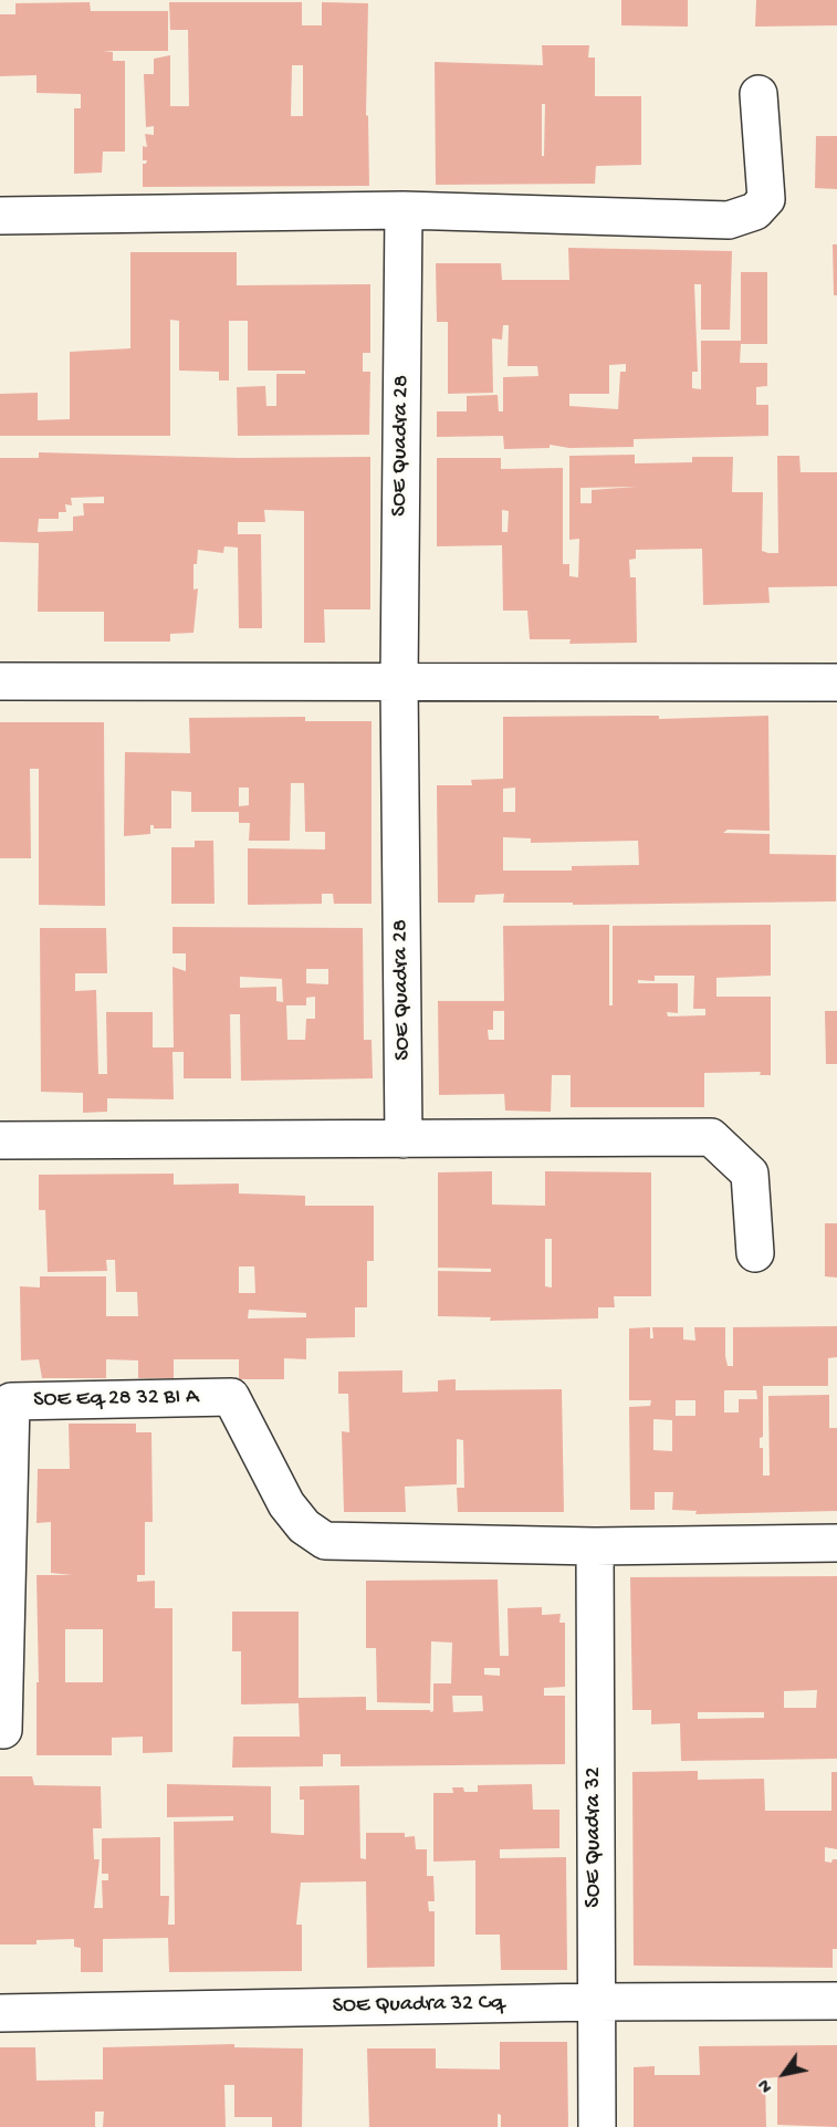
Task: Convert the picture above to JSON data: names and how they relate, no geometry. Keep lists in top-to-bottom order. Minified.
{"streets":{"street":["SOE Quadra 28","SOE Eq 28 32 BI A","SOE Quadra 32","SOE Quadra 32 Cq"]},"crossings":[["SOE Eq 28 32 BI A","SOE Quadra 32"],["SOE Quadra 32","SOE Quadra 32 Cq"]],"north":"bottom left"}
